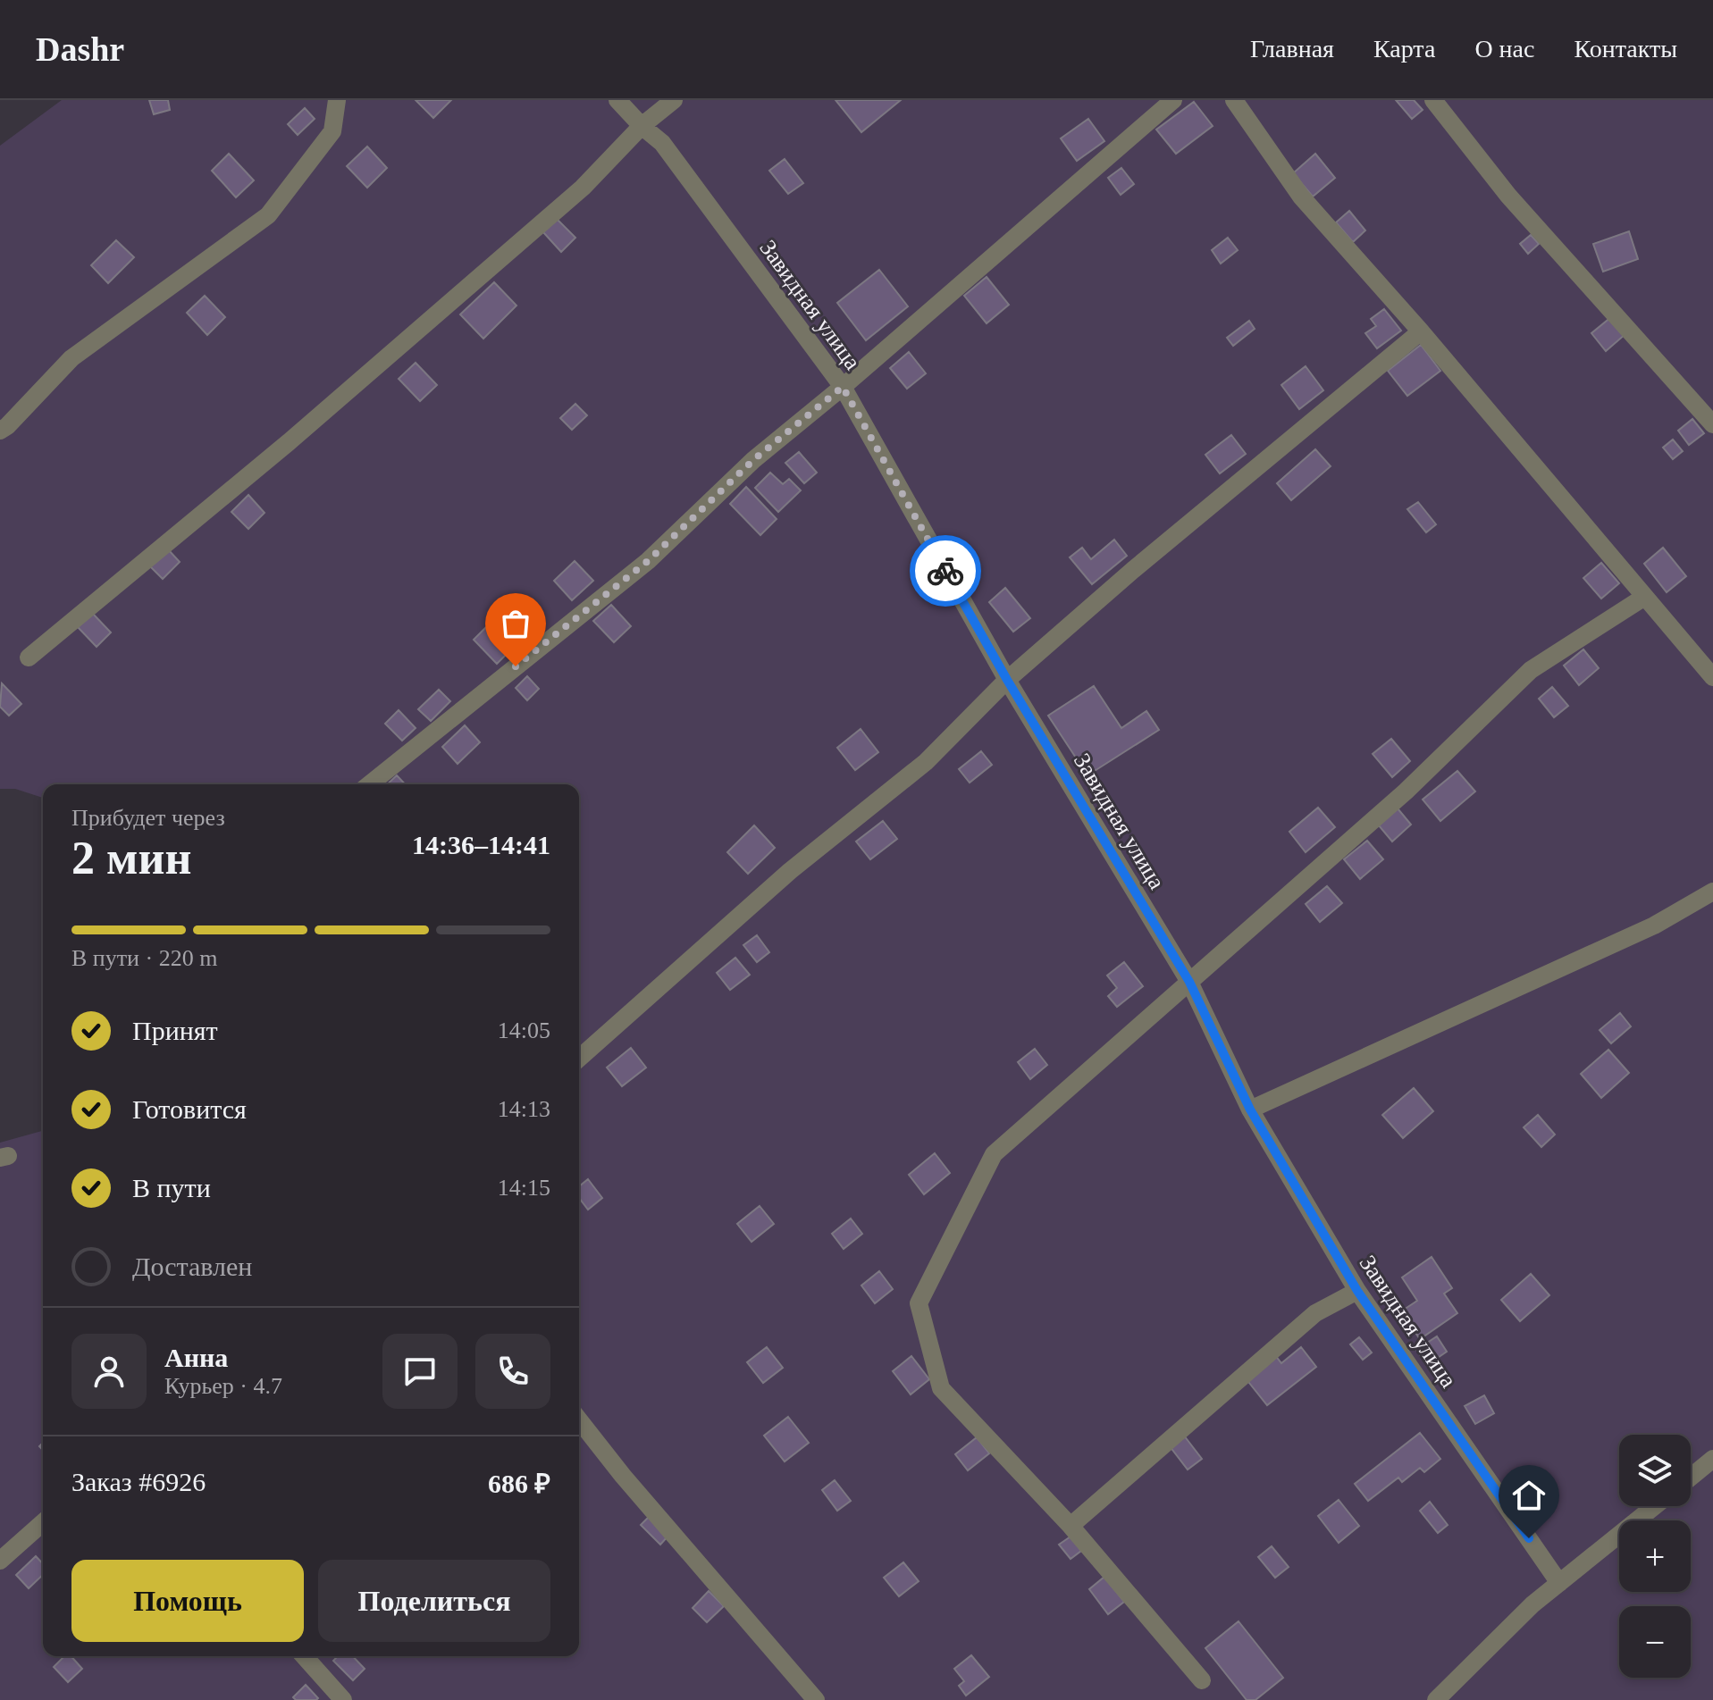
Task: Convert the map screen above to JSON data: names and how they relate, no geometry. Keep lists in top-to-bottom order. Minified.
{"streets":{"lane":["Завидная улица"]},"page":{"header":"Dashr","nav":["Главная","Карта","О нас","Контакты"],"heading":["2 мин","Прибудет через","14:36–14:41"],"panel":["Анна","Курьер · 4.7","Заказ #6926","686 ₽"],"bar":"В пути · 220 m","list":[["Принят","14:05"],["Готовится","14:13"],["В пути","14:15"],"Доставлен"],"map_buttons":["+","−"],"buttons":["Помощь","Поделиться"]}}
